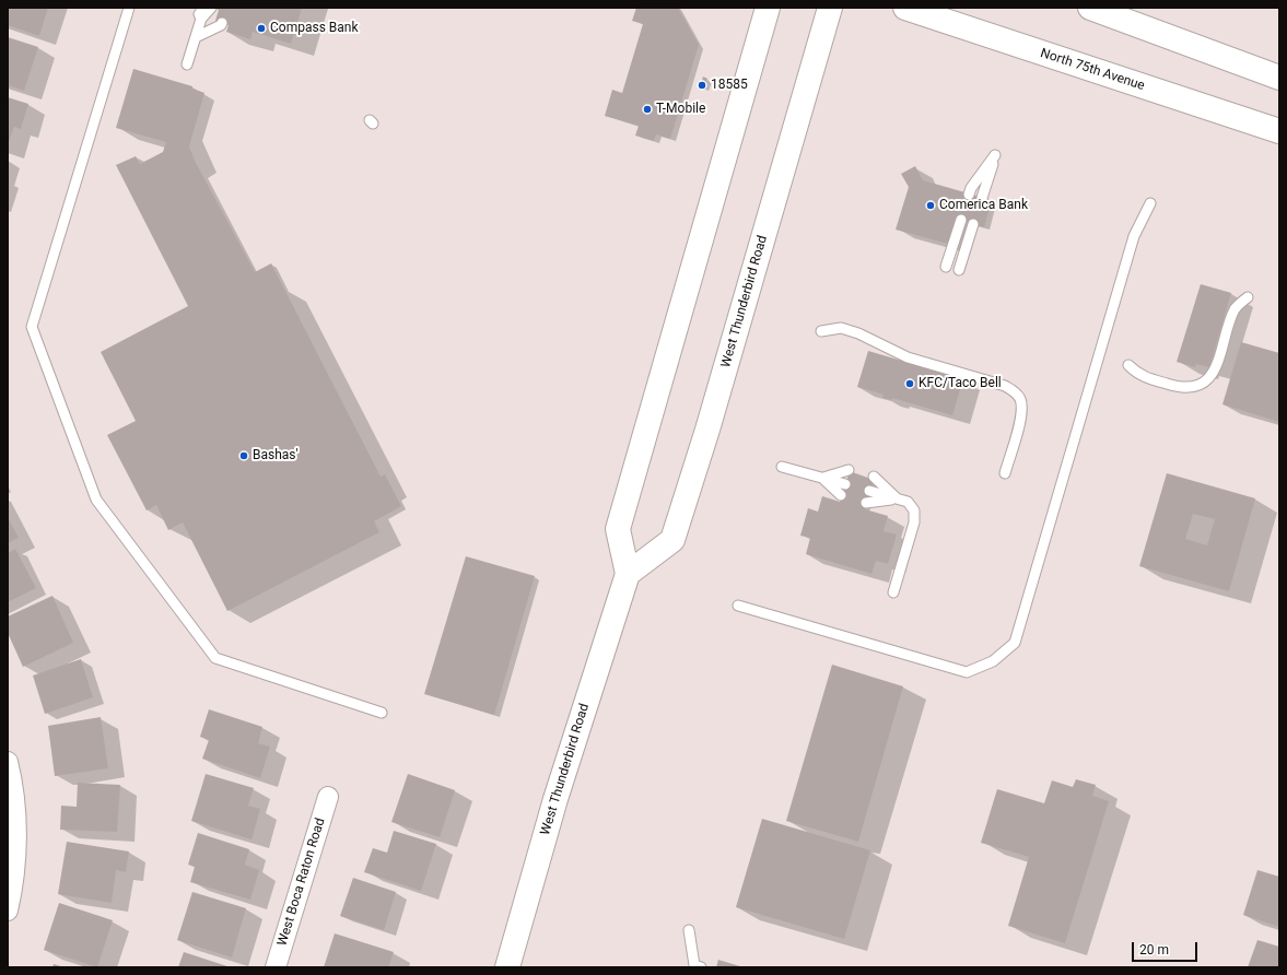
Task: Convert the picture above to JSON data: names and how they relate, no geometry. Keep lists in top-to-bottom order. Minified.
{"streets":{"main road":["North 75th Avenue","West Thunderbird Road"],"street":["West Boca Raton Road"]},"places":["Compass Bank","18585","T-Mobile","Comerica Bank","KFC/Taco Bell","Bashas'"],"scale_bar":"20 m"}
